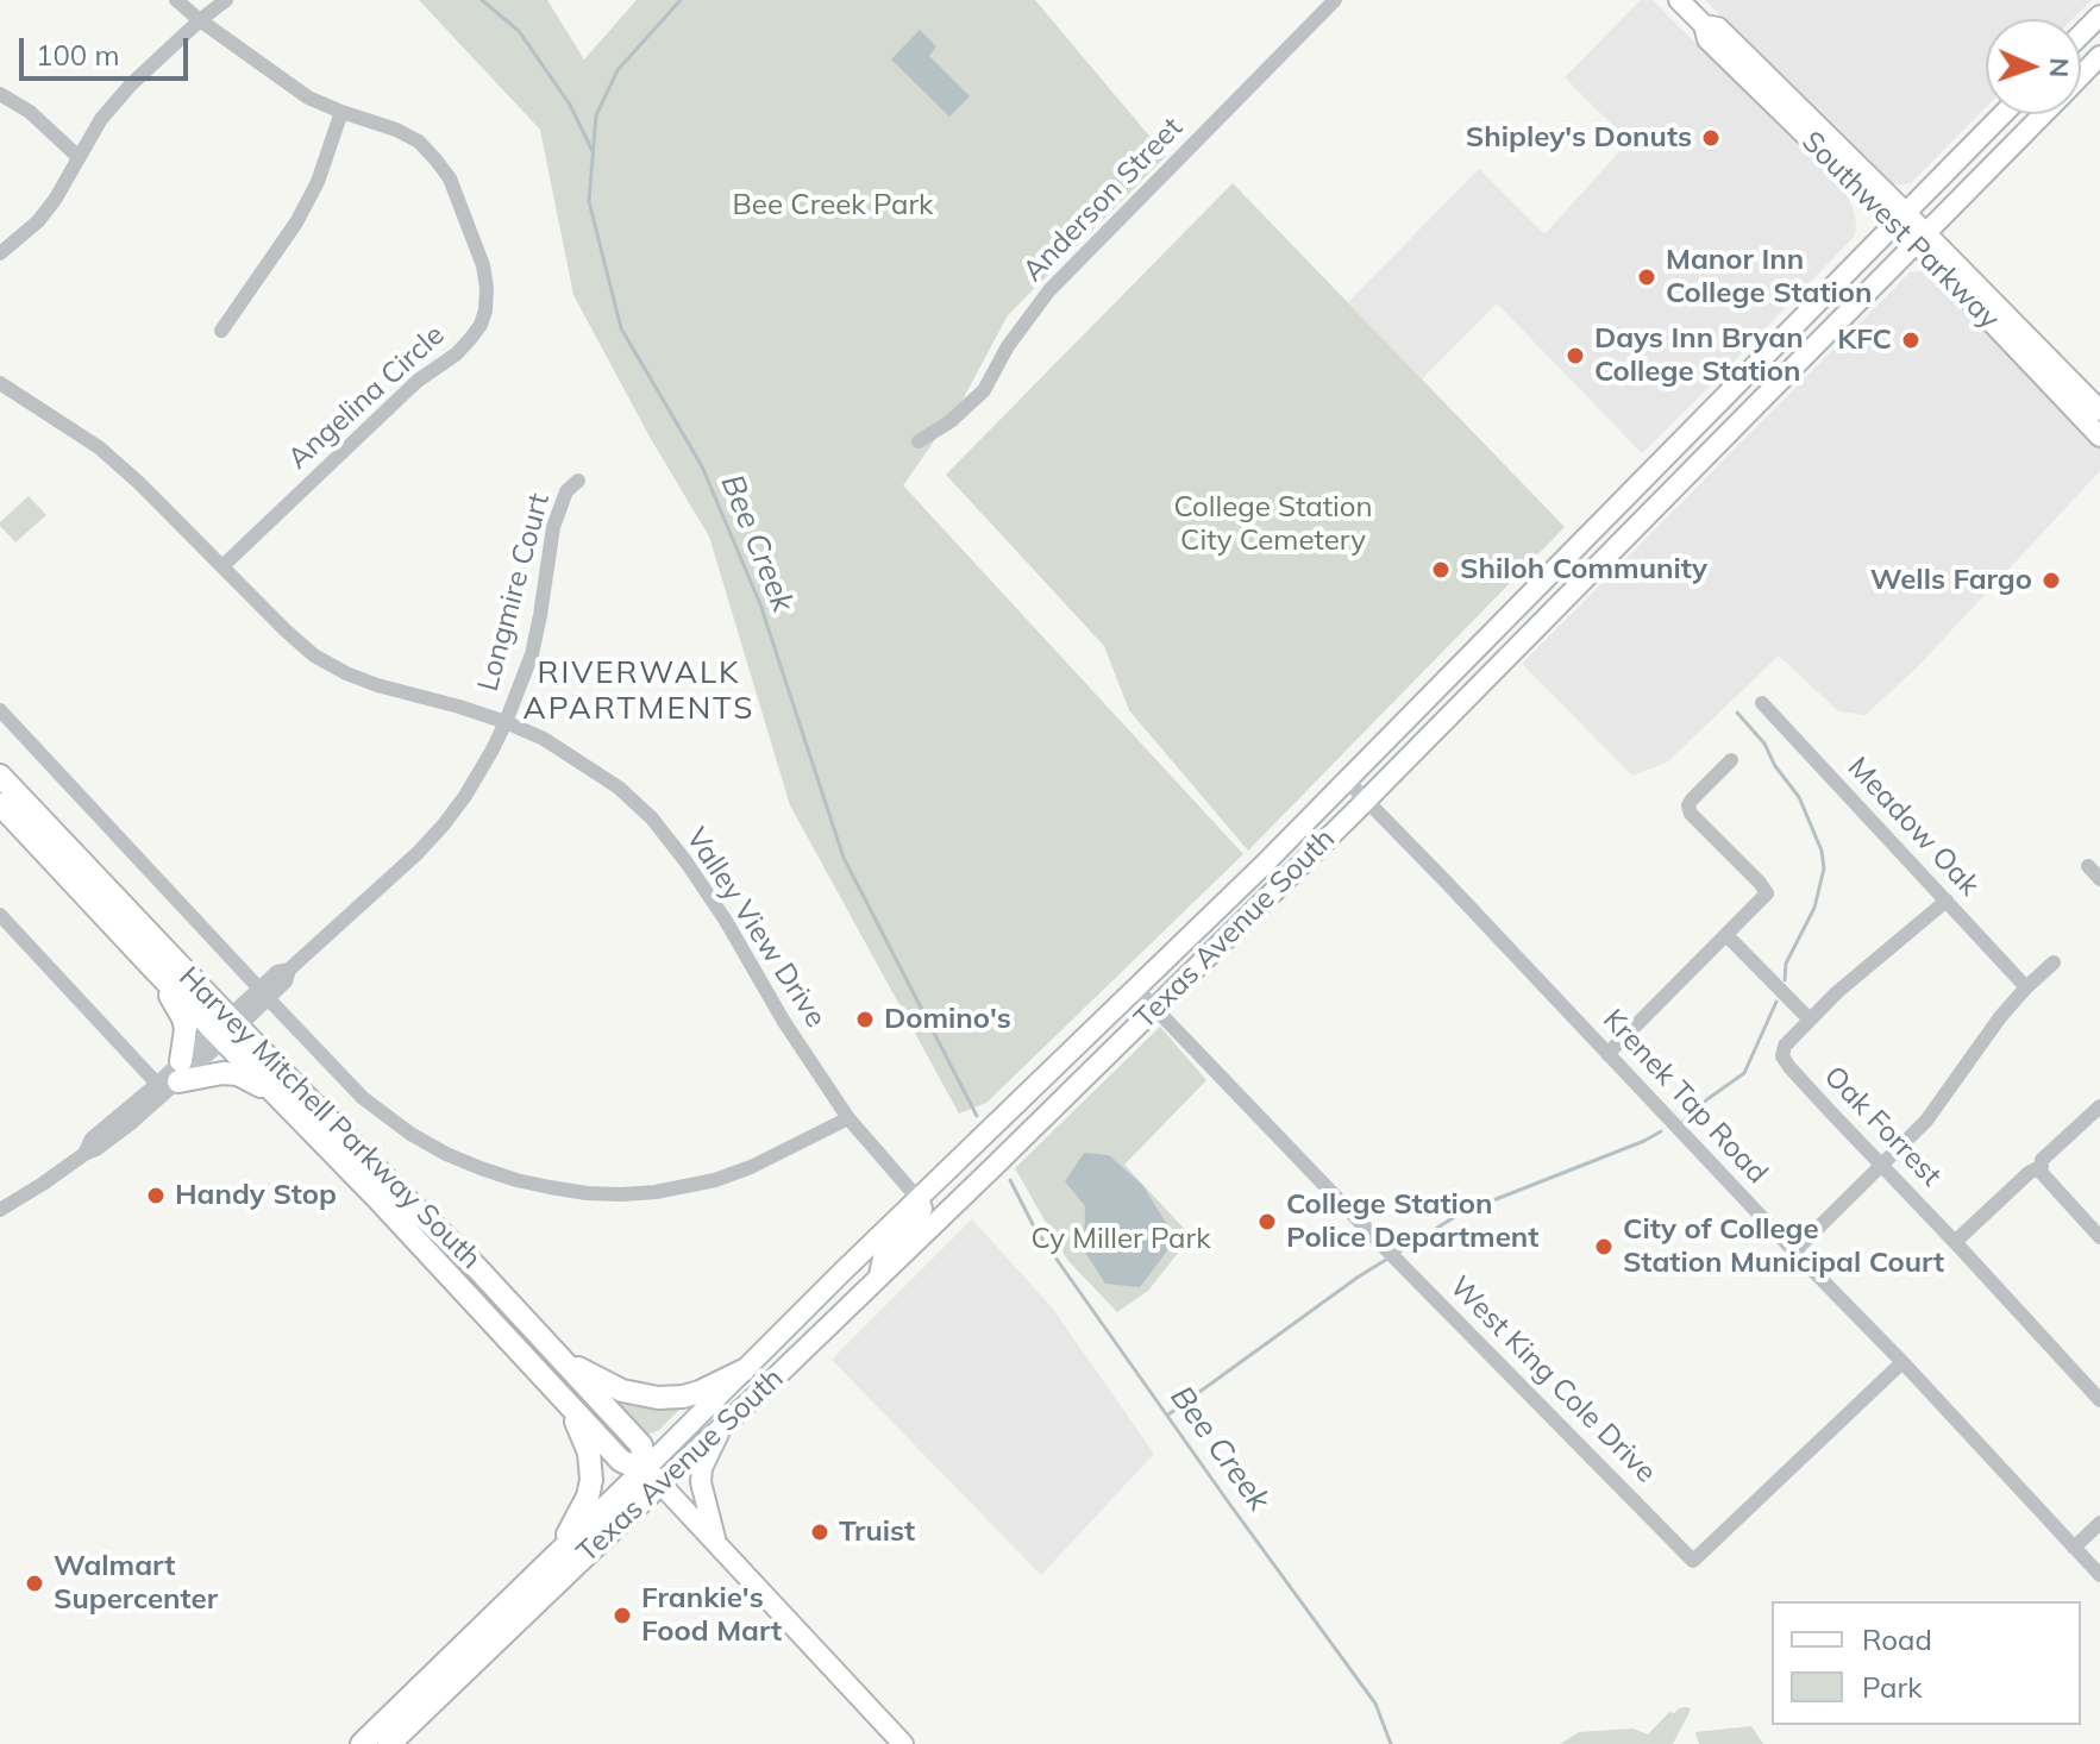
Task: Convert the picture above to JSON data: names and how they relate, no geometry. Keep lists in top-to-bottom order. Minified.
{"streets":{"highway":["Texas Avenue South","Harvey Mitchell Parkway South"],"main road":["Southwest Parkway"],"street":["Anderson Street","Angelina Circle","Longmire Court","Meadow Oak","Valley View Drive","Krenek Tap Road","Oak Forrest","West King Cole Drive"]},"crossings":[["Southwest Parkway","Texas Avenue South"],["Angelina Circle","Valley View Drive"],["Longmire Court","Valley View Drive"],["Longmire Court","Harvey Mitchell Parkway South"],["Meadow Oak","Oak Forrest"],["Valley View Drive","Texas Avenue South"],["Texas Avenue South","Krenek Tap Road"],["Texas Avenue South","Harvey Mitchell Parkway South"],["Texas Avenue South","West King Cole Drive"],["Krenek Tap Road","West King Cole Drive"]],"districts":["RIVERWALK APARTMENTS"],"water":["Bee Creek"],"parks":["Bee Creek Park","College Station City Cemetery","Cy Miller Park"],"places":["Shipley's Donuts","Manor Inn College Station","KFC","Days Inn Bryan College Station","Shiloh Community","Wells Fargo","Domino's","Handy Stop","College Station Police Department","City of College Station Municipal Court","Truist","Walmart Supercenter","Frankie's Food Mart"],"legend":["Road","Park"],"scale_bar":"100 m","north":"right"}
